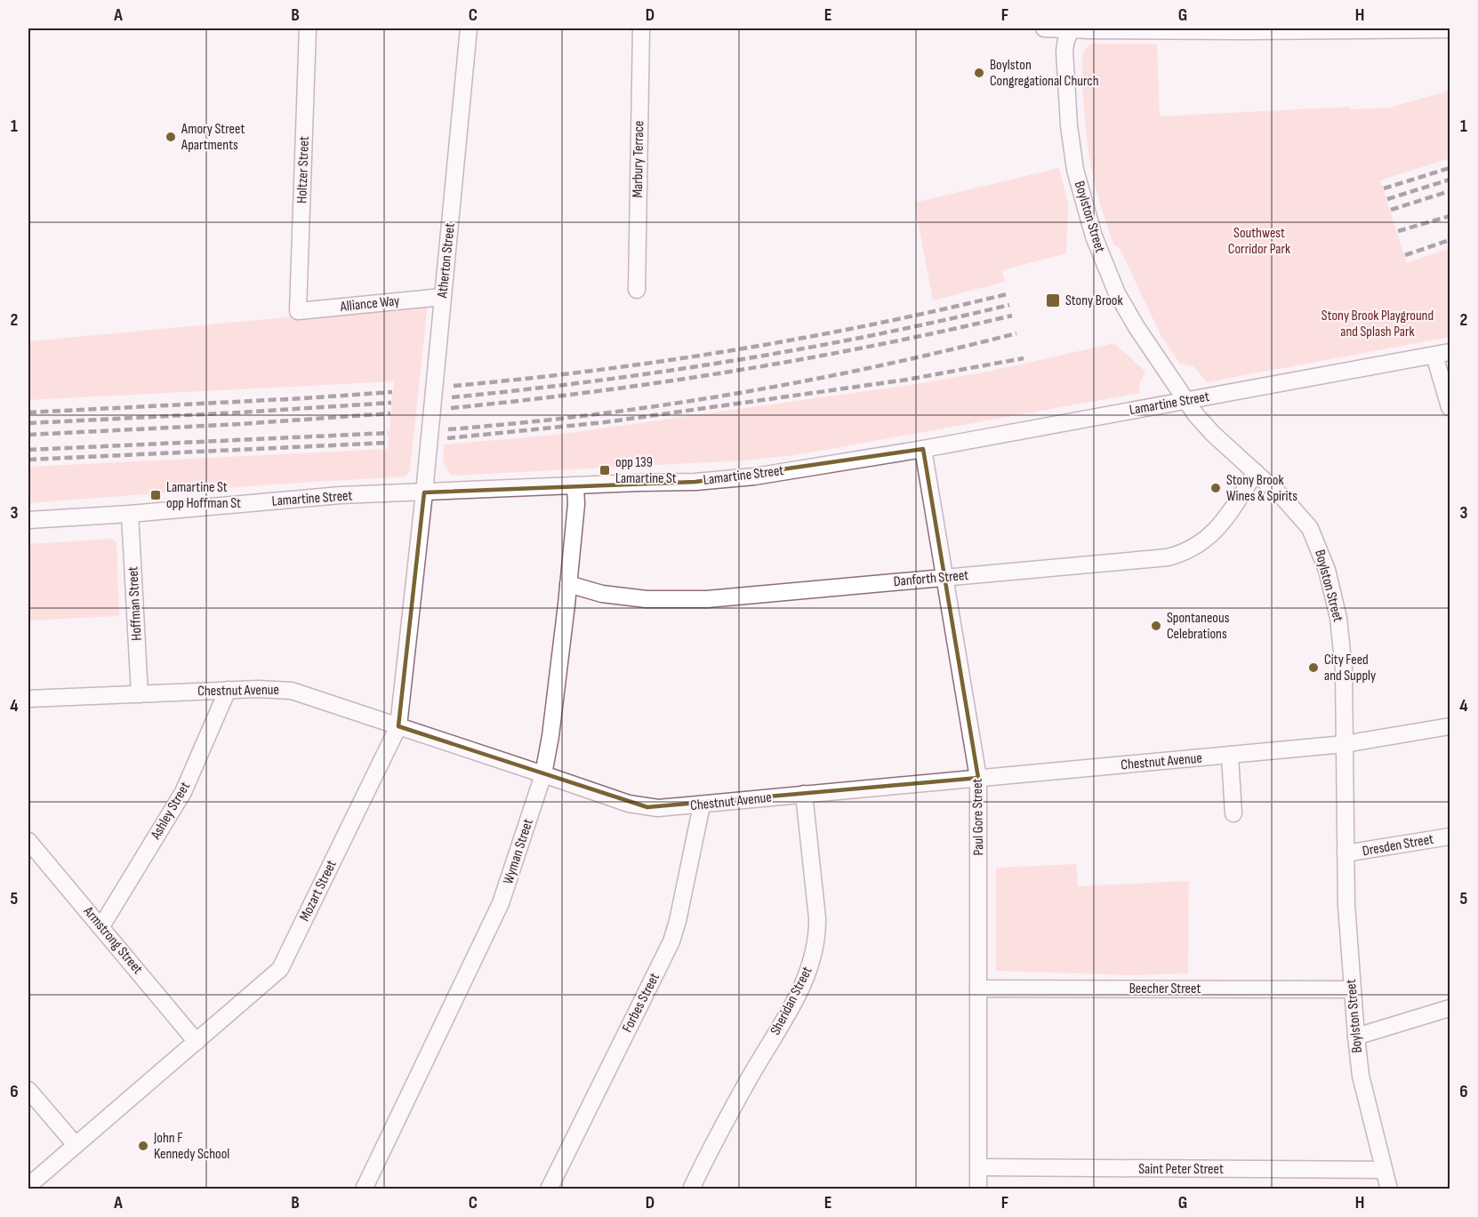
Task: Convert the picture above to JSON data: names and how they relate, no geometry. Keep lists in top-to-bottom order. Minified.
{"streets":{"street":["Marbury Terrace","Holtzer Street","Boylston Street","Atherton Street","Alliance Way","Lamartine Street","Danforth Street","Hoffman Street","Chestnut Avenue","Ashley Street","Paul Gore Street","Dresden Street","Wyman Street","Mozart Street","Armstrong Street","Beecher Street","Sheridan Street","Forbes Street","Saint Peter Street"]},"crossings":[["Holtzer Street","Alliance Way"],["Boylston Street","Lamartine Street"],["Boylston Street","Danforth Street"],["Boylston Street","Chestnut Avenue"],["Boylston Street","Dresden Street"],["Boylston Street","Beecher Street"],["Boylston Street","Saint Peter Street"],["Atherton Street","Alliance Way"],["Atherton Street","Lamartine Street"],["Atherton Street","Mozart Street"],["Lamartine Street","Hoffman Street"],["Lamartine Street","Paul Gore Street"],["Lamartine Street","Wyman Street"],["Lamartine Street","Mozart Street"],["Danforth Street","Paul Gore Street"],["Danforth Street","Wyman Street"],["Hoffman Street","Chestnut Avenue"],["Chestnut Avenue","Ashley Street"],["Chestnut Avenue","Paul Gore Street"],["Chestnut Avenue","Wyman Street"],["Chestnut Avenue","Mozart Street"],["Chestnut Avenue","Sheridan Street"],["Chestnut Avenue","Forbes Street"],["Ashley Street","Armstrong Street"],["Paul Gore Street","Beecher Street"],["Paul Gore Street","Saint Peter Street"],["Mozart Street","Armstrong Street"]],"parks":["Southwest Corridor Park","Stony Brook Playground and Splash Park"],"places":{"other":["Boylston Congregational Church","Amory Street Apartments","Stony Brook Wines & Spirits","Spontaneous Celebrations","City Feed and Supply","John F Kennedy School"],"transit":["Stony Brook","opp 139 Lamartine St","Lamartine St opp Hoffman St"]},"grid":{"columns":["A","B","C","D","E","F","G","H"],"rows":["1","2","3","4","5","6"]}}
